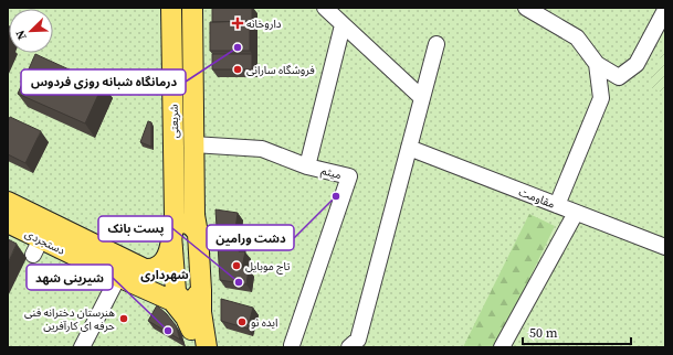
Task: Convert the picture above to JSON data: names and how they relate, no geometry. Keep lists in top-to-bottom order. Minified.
{"streets":{"main road":["شریعتی","دستجردی"],"street":["میثم","مقاومت"]},"crossings":[["شریعتی","میثم"],["شریعتی","دستجردی"]],"districts":["شهرداری"],"places":{"health":["داروخانه"],"other":["درمانگاه شبانه روزی فردوس","فروشگاه سارانی","دشت ورامین","تاج موبایل","پست بانک","هنرستان دخترانه فنی حرفه ای کارآفرین","ایده نو","شیرینی شهد"]},"scale_bar":"50 m","north":"bottom left"}
